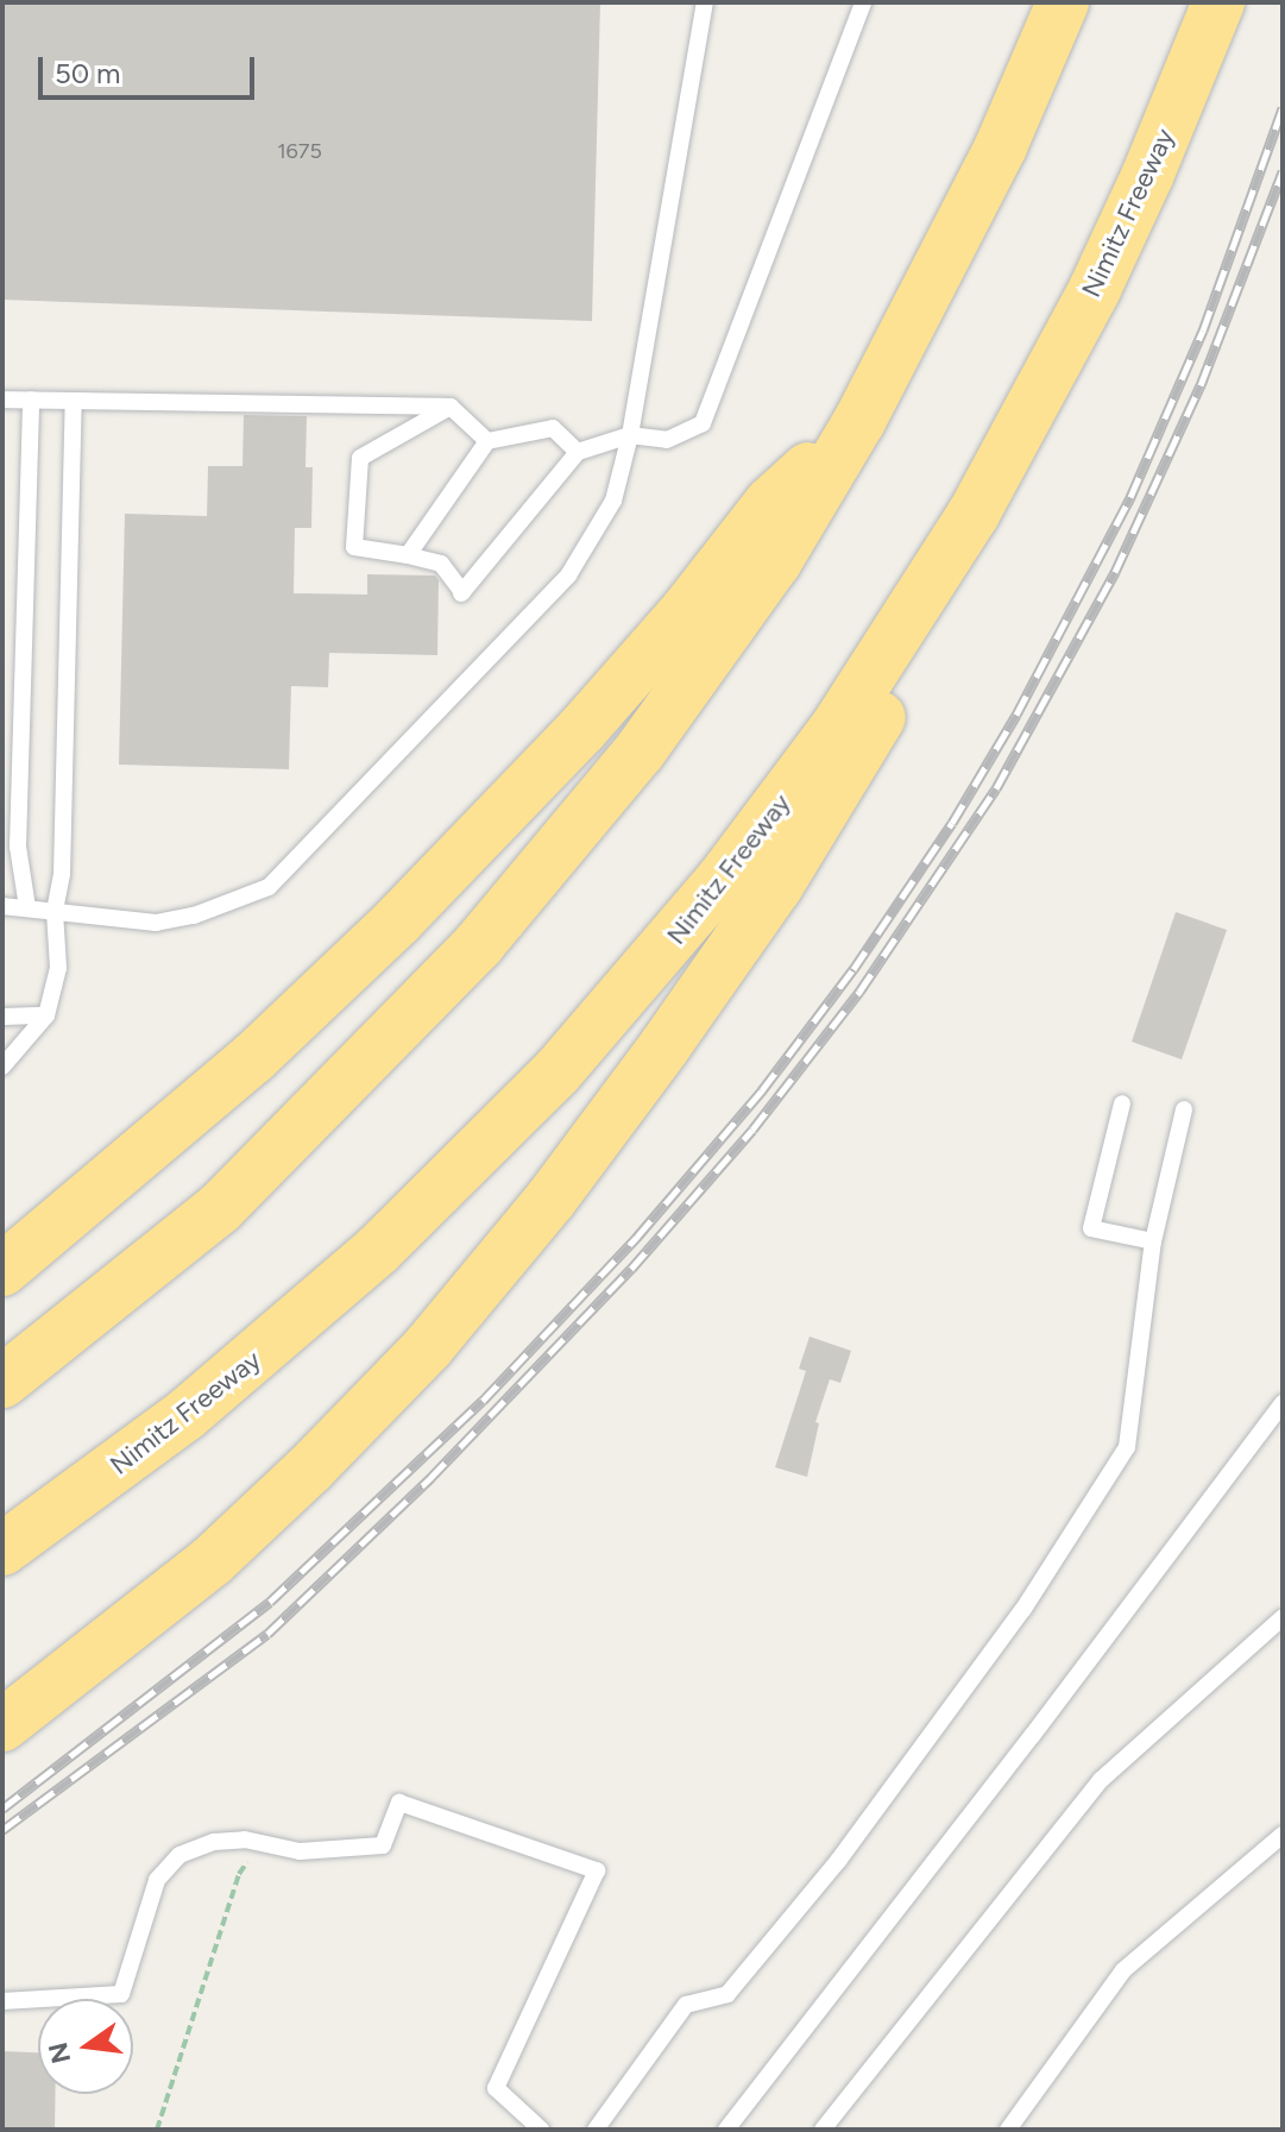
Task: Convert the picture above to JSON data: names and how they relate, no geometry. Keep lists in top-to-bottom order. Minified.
{"streets":{"highway":["Nimitz Freeway"]},"house_numbers":["1675"],"scale_bar":"50 m","north":"left"}
